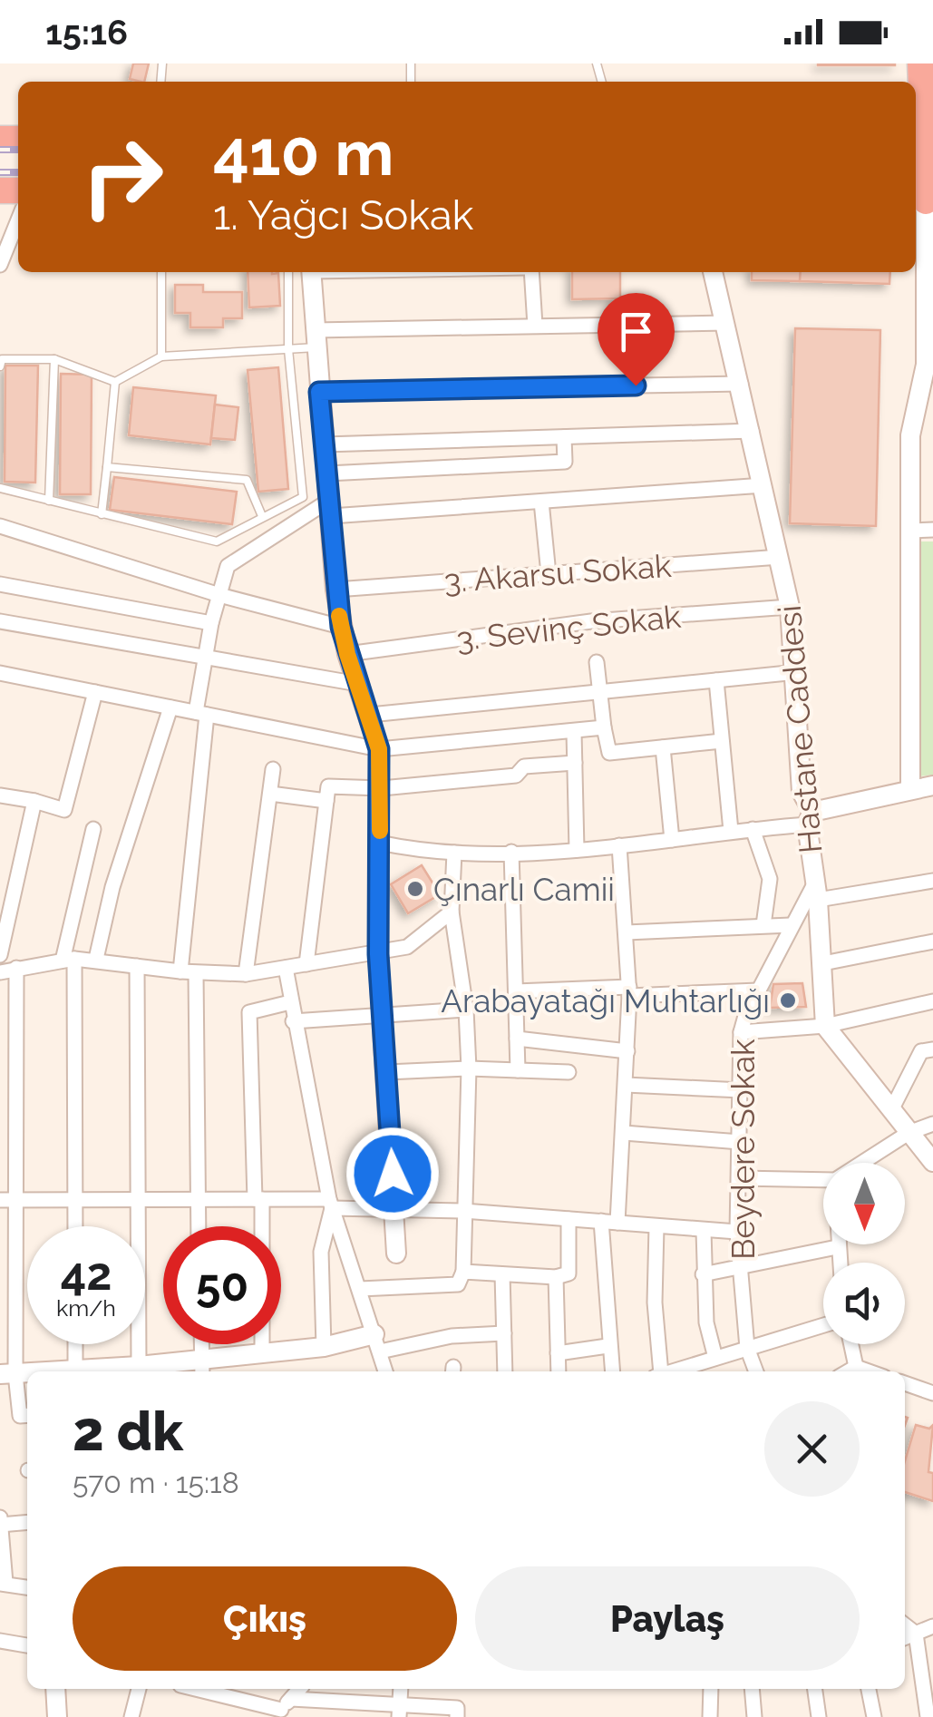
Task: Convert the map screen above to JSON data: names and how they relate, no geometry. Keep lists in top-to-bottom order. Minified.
{"streets":{"main road":["Hastane Caddesi"],"street":["3. Akarsu Sokak","3. Sevinç Sokak","Beydere Sokak"]},"crossings":[["3. Akarsu Sokak","Hastane Caddesi"],["3. Sevinç Sokak","Hastane Caddesi"],["Hastane Caddesi","Beydere Sokak"]],"places":["Çınarlı Camii","Arabayatağı Muhtarlığı"],"north":"bottom","page":{"status":"15:16","turn":["410 m","1. Yağcı Sokak"],"speed":"42 km/h","limit":"50","heading":["2 dk","570 m · 15:18"],"buttons":["Çıkış","Paylaş"]}}
